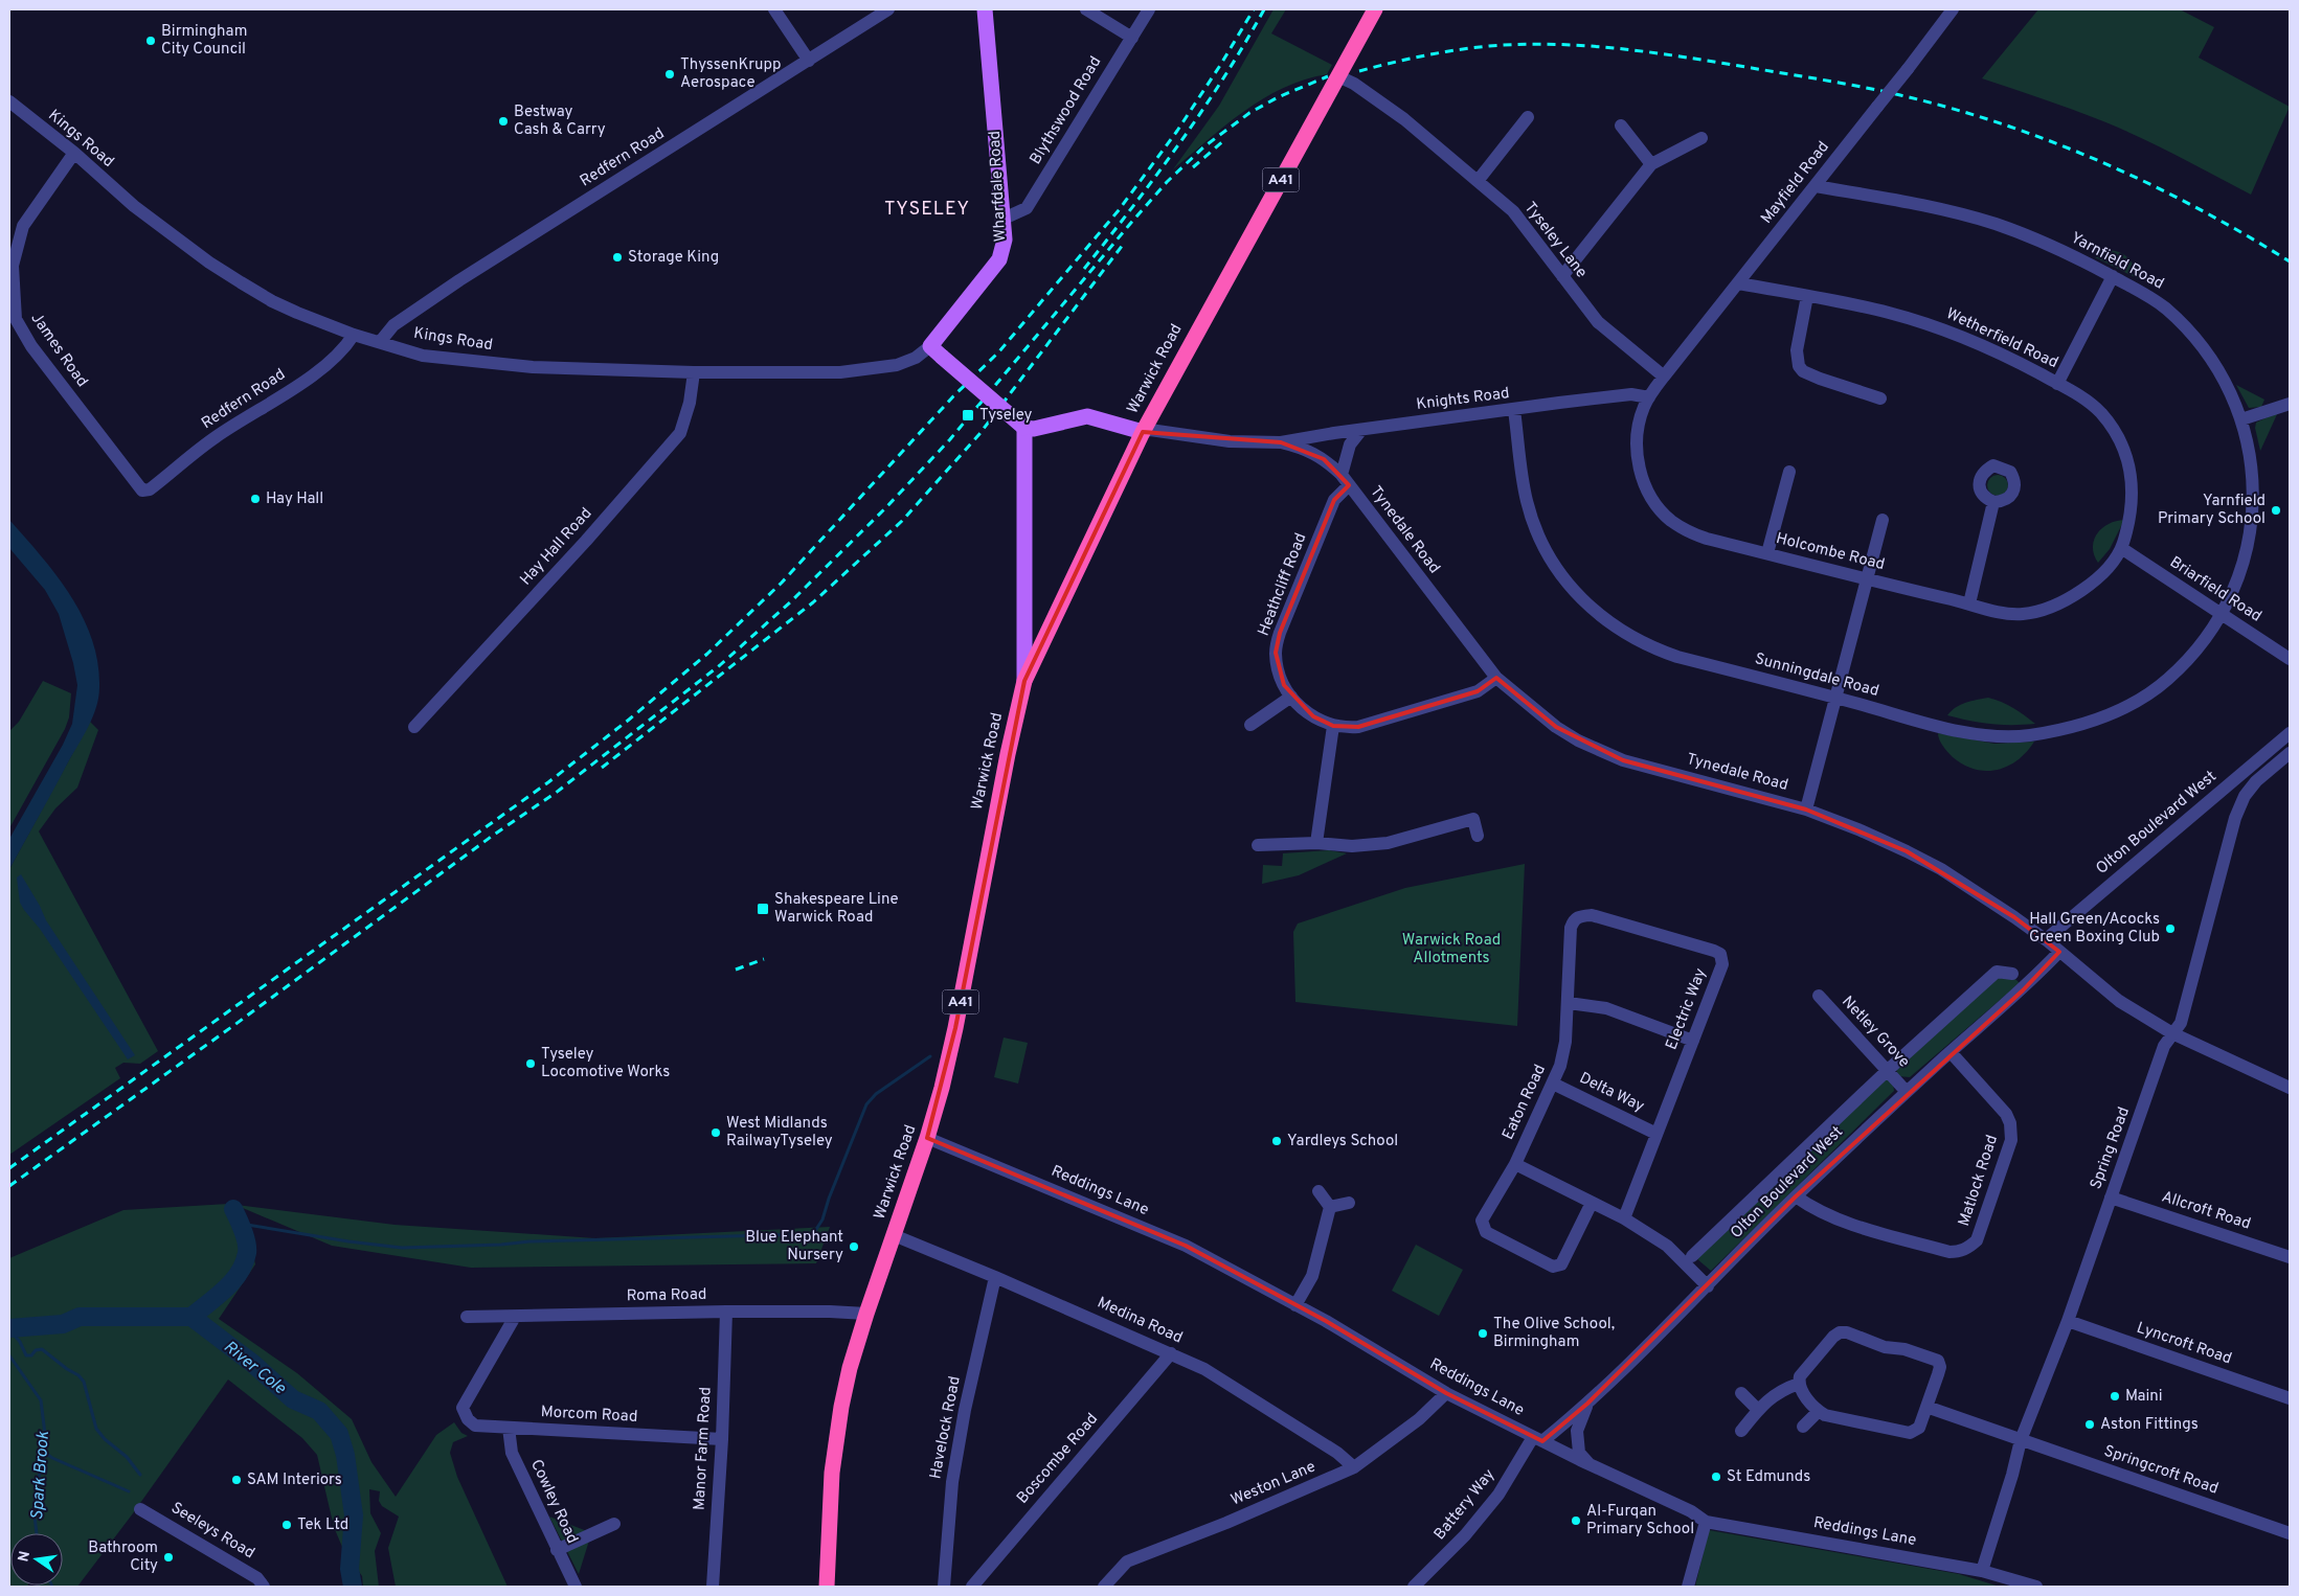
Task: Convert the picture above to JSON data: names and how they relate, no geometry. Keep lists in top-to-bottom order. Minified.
{"streets":{"highway":["A41","Warwick Road"],"main road":["Wharfdale Road"],"street":["Blythswood Road","Kings Road","Redfern Road","Mayfield Road","Tyseley Lane","Yarnfield Road","Wetherfield Road","James Road","Knights Road","Tynedale Road","Hay Hall Road","Holcombe Road","Heathcliff Road","Briarfield Road","Sunningdale Road","Olton Boulevard West","Electric Way","Netley Grove","Delta Way","Eaton Road","Spring Road","Matlock Road","Reddings Lane","Allcroft Road","Roma Road","Medina Road","Lyncroft Road","Morcom Road","Havelock Road","Manor Farm Road","Boscombe Road","Springcroft Road","Weston Lane","Cowley Road","Battery Way","Seeleys Road"]},"crossings":[["Blythswood Road","Wharfdale Road"],["Kings Road","Redfern Road"],["Kings Road","Wharfdale Road"],["Kings Road","James Road"],["Kings Road","Hay Hall Road"],["Redfern Road","James Road"],["Mayfield Road","Tyseley Lane"],["Mayfield Road","Yarnfield Road"],["Mayfield Road","Wetherfield Road"],["Mayfield Road","Holcombe Road"],["Tyseley Lane","Warwick Road"],["Tyseley Lane","Holcombe Road"],["Yarnfield Road","Briarfield Road"],["Yarnfield Road","Sunningdale Road"],["Wetherfield Road","Holcombe Road"],["Wetherfield Road","Briarfield Road"],["Warwick Road","Knights Road"],["Warwick Road","Reddings Lane"],["Warwick Road","Roma Road"],["Warwick Road","Medina Road"],["Knights Road","Tynedale Road"],["Knights Road","Holcombe Road"],["Knights Road","Heathcliff Road"],["Knights Road","Sunningdale Road"],["Tynedale Road","Heathcliff Road"],["Tynedale Road","Olton Boulevard West"],["Tynedale Road","Spring Road"],["Holcombe Road","Briarfield Road"],["Briarfield Road","Sunningdale Road"],["Olton Boulevard West","Netley Grove"],["Olton Boulevard West","Eaton Road"],["Olton Boulevard West","Matlock Road"],["Olton Boulevard West","Reddings Lane"],["Olton Boulevard West","Battery Way"],["Electric Way","Delta Way"],["Electric Way","Eaton Road"],["Delta Way","Eaton Road"],["Spring Road","Reddings Lane"],["Spring Road","Allcroft Road"],["Spring Road","Lyncroft Road"],["Spring Road","Springcroft Road"],["Reddings Lane","Weston Lane"],["Reddings Lane","Battery Way"],["Roma Road","Morcom Road"],["Roma Road","Manor Farm Road"],["Medina Road","Havelock Road"],["Medina Road","Boscombe Road"],["Medina Road","Weston Lane"],["Morcom Road","Manor Farm Road"],["Morcom Road","Cowley Road"]],"districts":["TYSELEY"],"water":["River Cole","Spark Brook"],"parks":["Warwick Road Allotments"],"places":{"other":["Birmingham City Council","ThyssenKrupp Aerospace","Bestway Cash & Carry","Storage King","Hay Hall","Yarnfield Primary School","Hall Green/Acocks Green Boxing Club","Tyseley Locomotive Works","West Midlands RailwayTyseley","Yardleys School","Blue Elephant Nursery","The Olive School, Birmingham","Maini","Aston Fittings","St Edmunds","SAM Interiors","Al-Furqan Primary School","Tek Ltd","Bathroom City"],"transit":["Tyseley","Shakespeare Line Warwick Road"]},"north":"left"}
